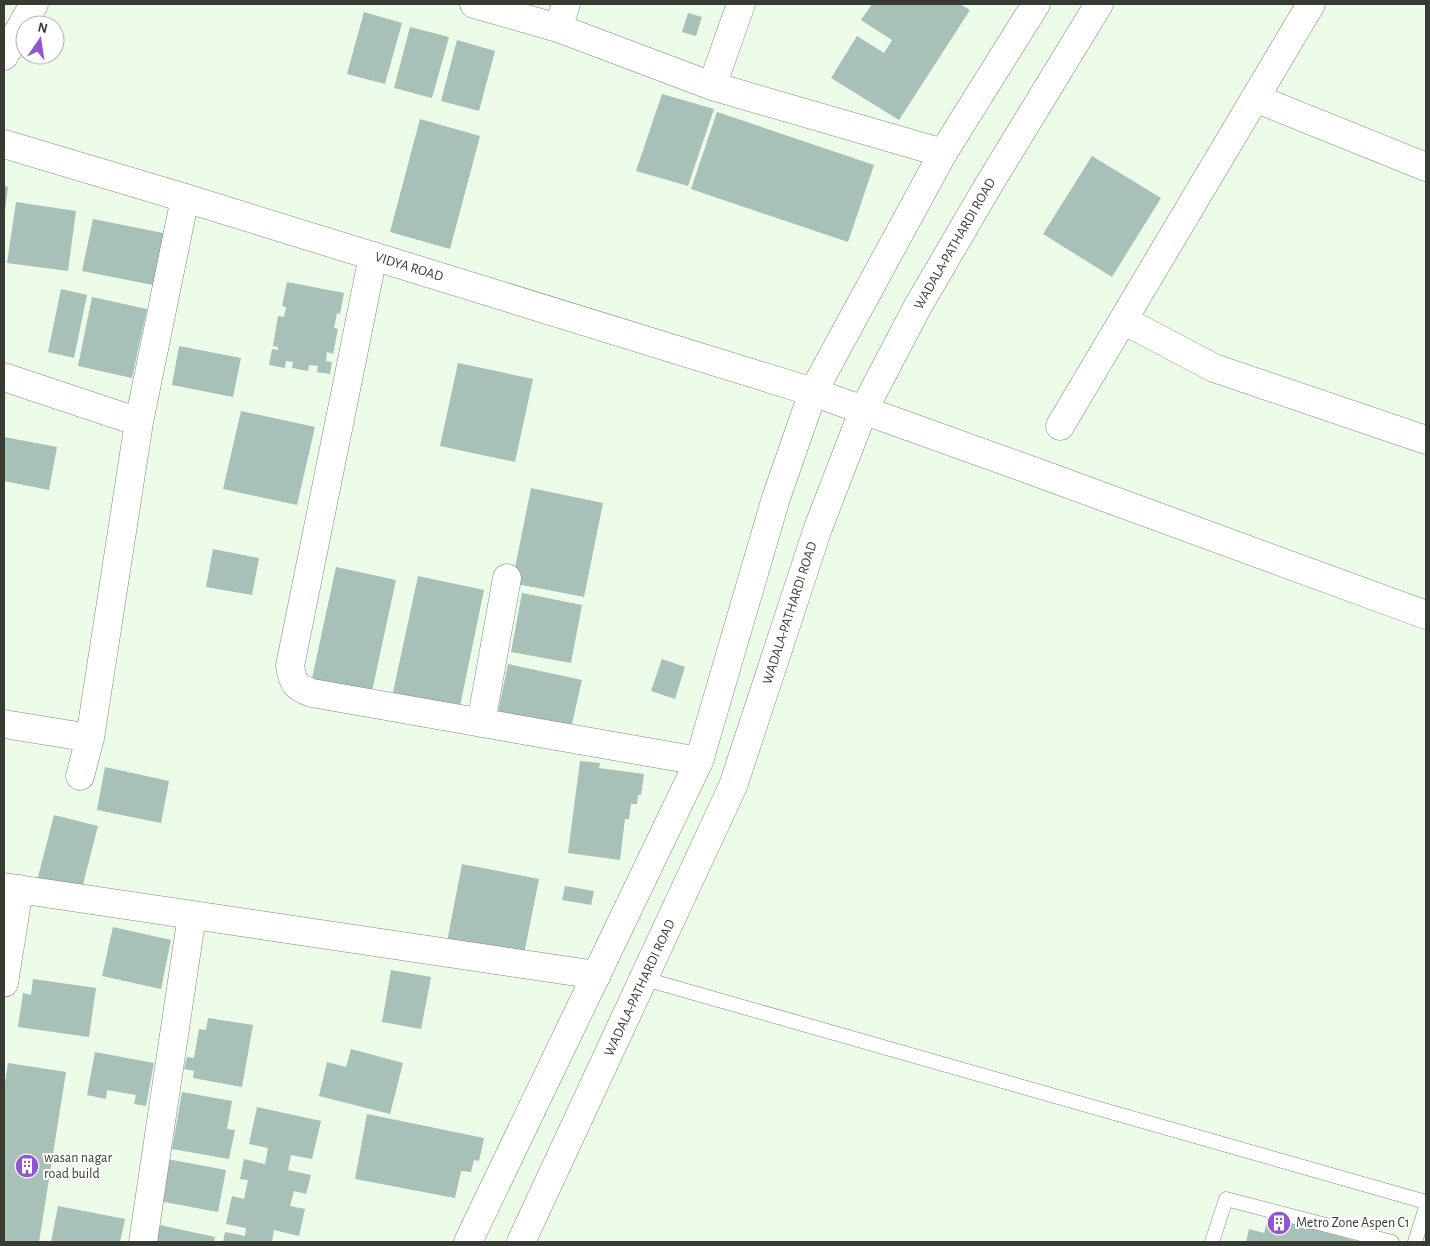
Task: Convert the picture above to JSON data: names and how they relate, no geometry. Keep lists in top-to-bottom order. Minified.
{"streets":{"street":["WADALA-PATHARDI ROAD","VIDYA ROAD"]},"crossings":[["WADALA-PATHARDI ROAD","VIDYA ROAD"]],"places":{"building":["wasan nagar road build","Metro Zone Aspen C1"]},"north":"top"}
